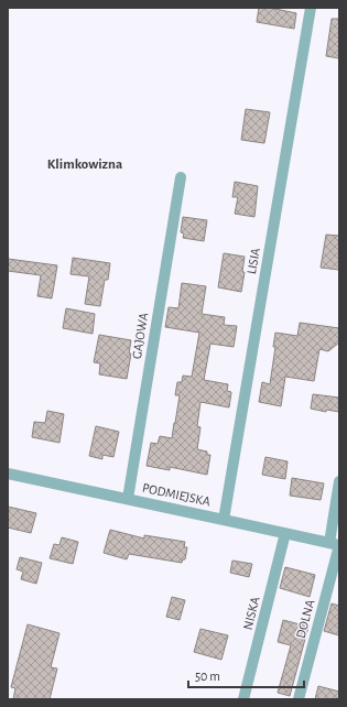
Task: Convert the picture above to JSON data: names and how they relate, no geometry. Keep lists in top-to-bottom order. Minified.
{"streets":{"street":["LISIA","GAJOWA","PODMIEJSKA","NISKA","DOLNA"]},"crossings":[["LISIA","PODMIEJSKA"],["GAJOWA","PODMIEJSKA"],["PODMIEJSKA","NISKA"],["PODMIEJSKA","DOLNA"]],"districts":["Klimkowizna"],"scale_bar":"50 m"}
